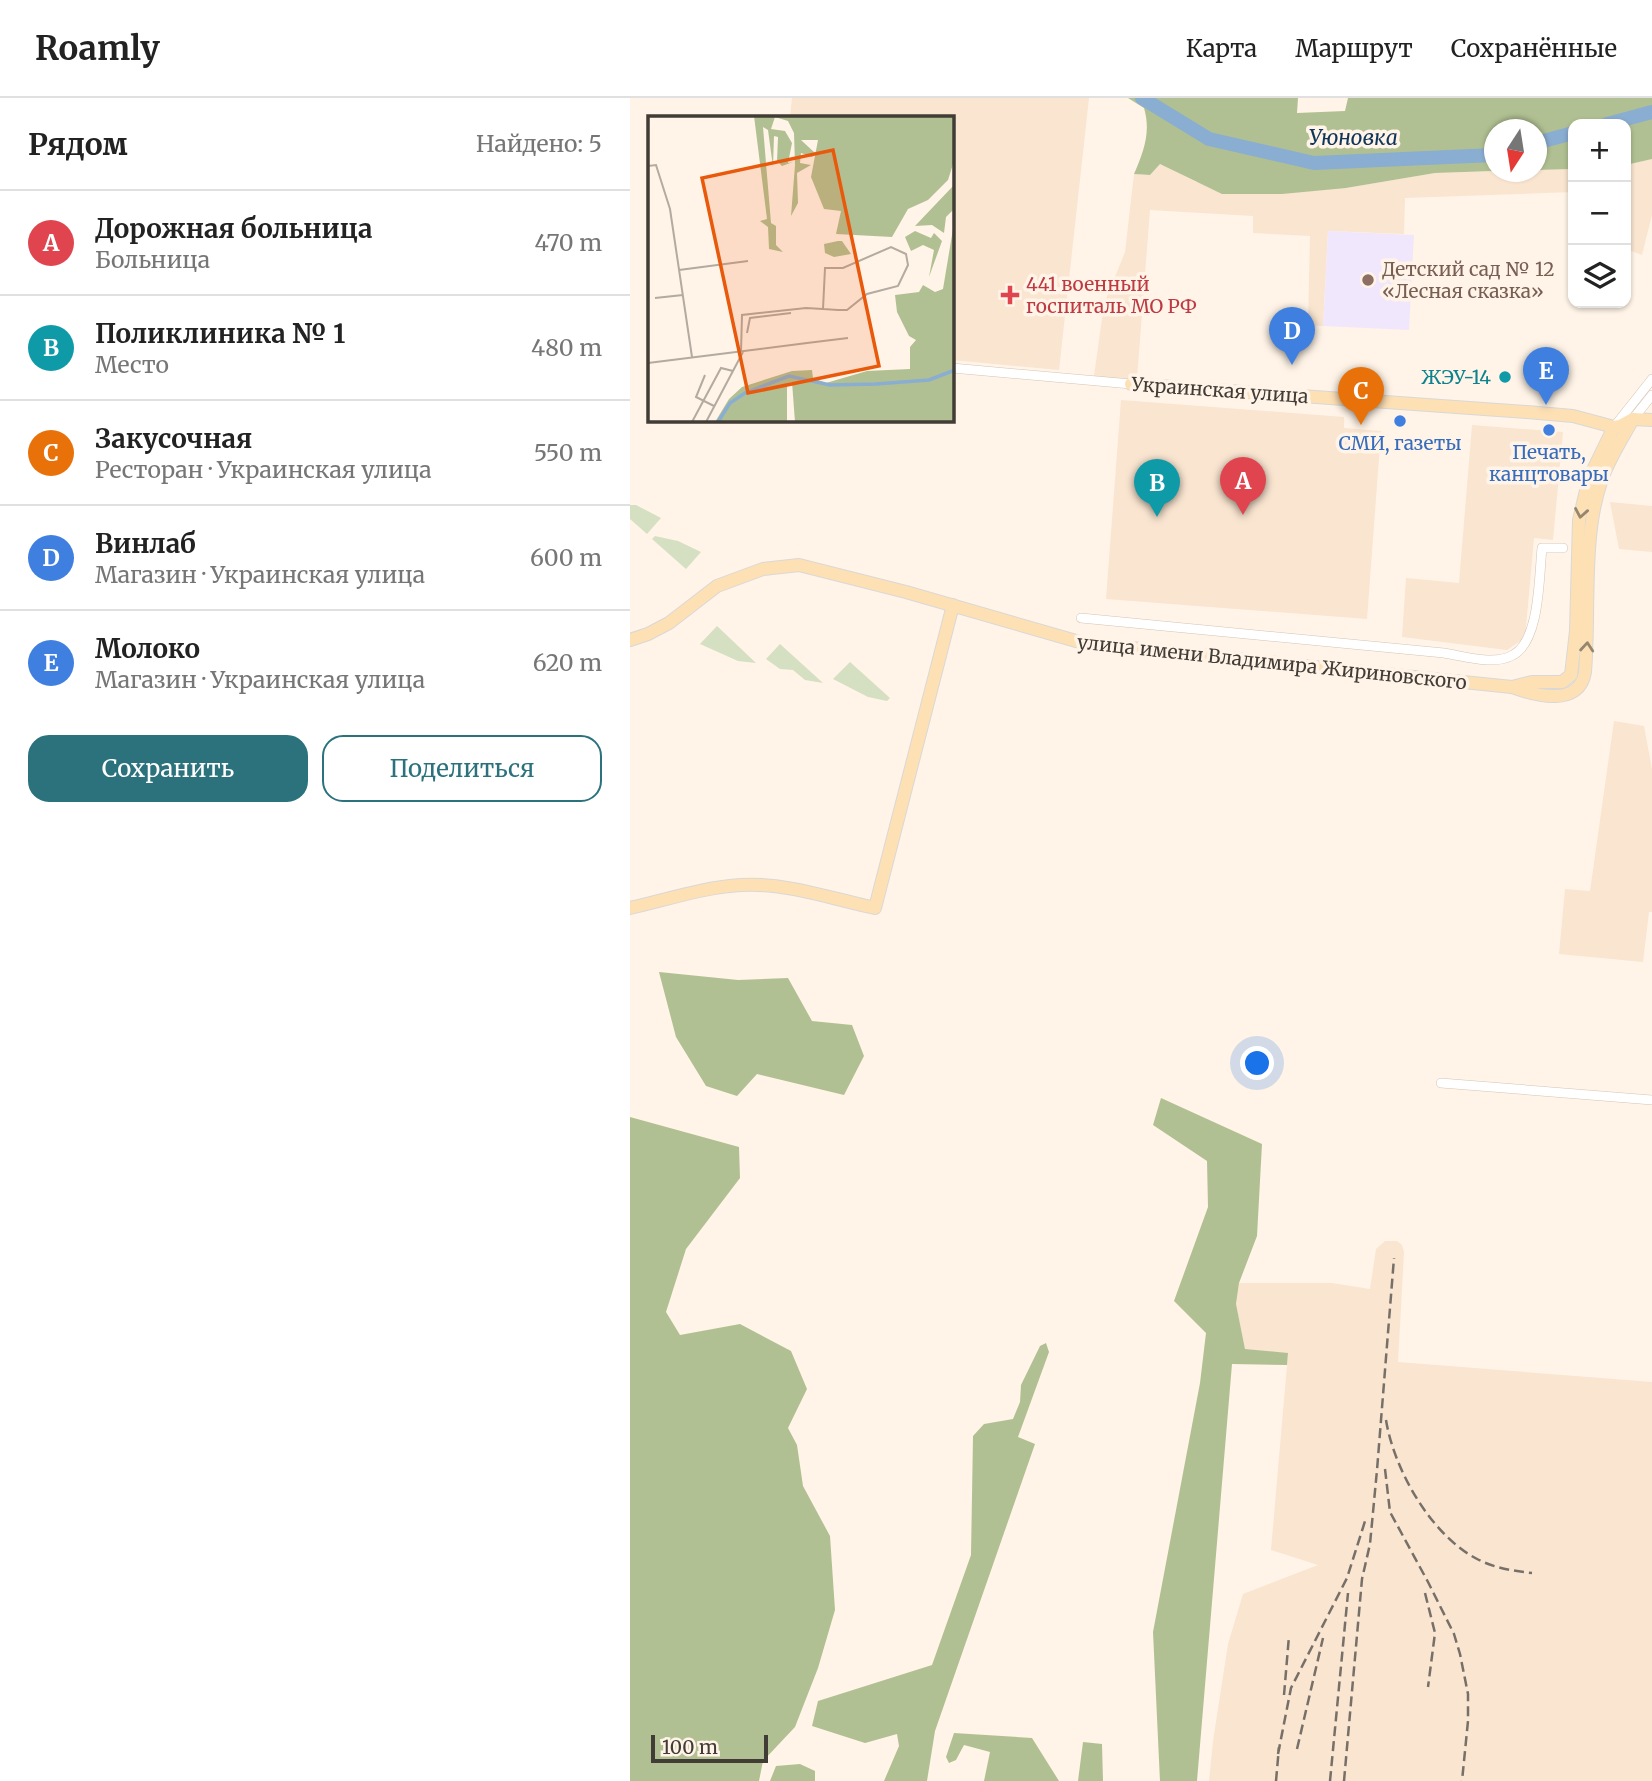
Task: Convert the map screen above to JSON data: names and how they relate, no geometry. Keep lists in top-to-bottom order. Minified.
{"streets":{"main road":["Украинская улица","улица имени Владимира Жириновского"]},"crossings":[["Украинская улица","улица имени Владимира Жириновского"]],"water":["Уюновка"],"places":{"other":["Детский сад № 12 «Лесная сказка»","ЖЭУ-14","СМИ, газеты","Печать, канцтовары"],"health":["441 военный госпиталь МО РФ"]},"scale_bar":"100 m","north":"bottom","page":{"header":"Roamly","nav":["Карта","Маршрут","Сохранённые"],"heading":["Рядом","Найдено: 5"],"map_buttons":["+","−"],"list":[{"mark":"A","name":"Дорожная больница","note":"Больница","value":"470 m"},{"mark":"B","name":"Поликлиника № 1","note":"Место","value":"480 m"},{"mark":"C","name":"Закусочная","note":"Ресторан · Украинская улица","value":"550 m"},{"mark":"D","name":"Винлаб","note":"Магазин · Украинская улица","value":"600 m"},{"mark":"E","name":"Молоко","note":"Магазин · Украинская улица","value":"620 m"}],"pins":["D","E","C","A","B"],"buttons":["Сохранить","Поделиться"],"scale":"100 m"}}
